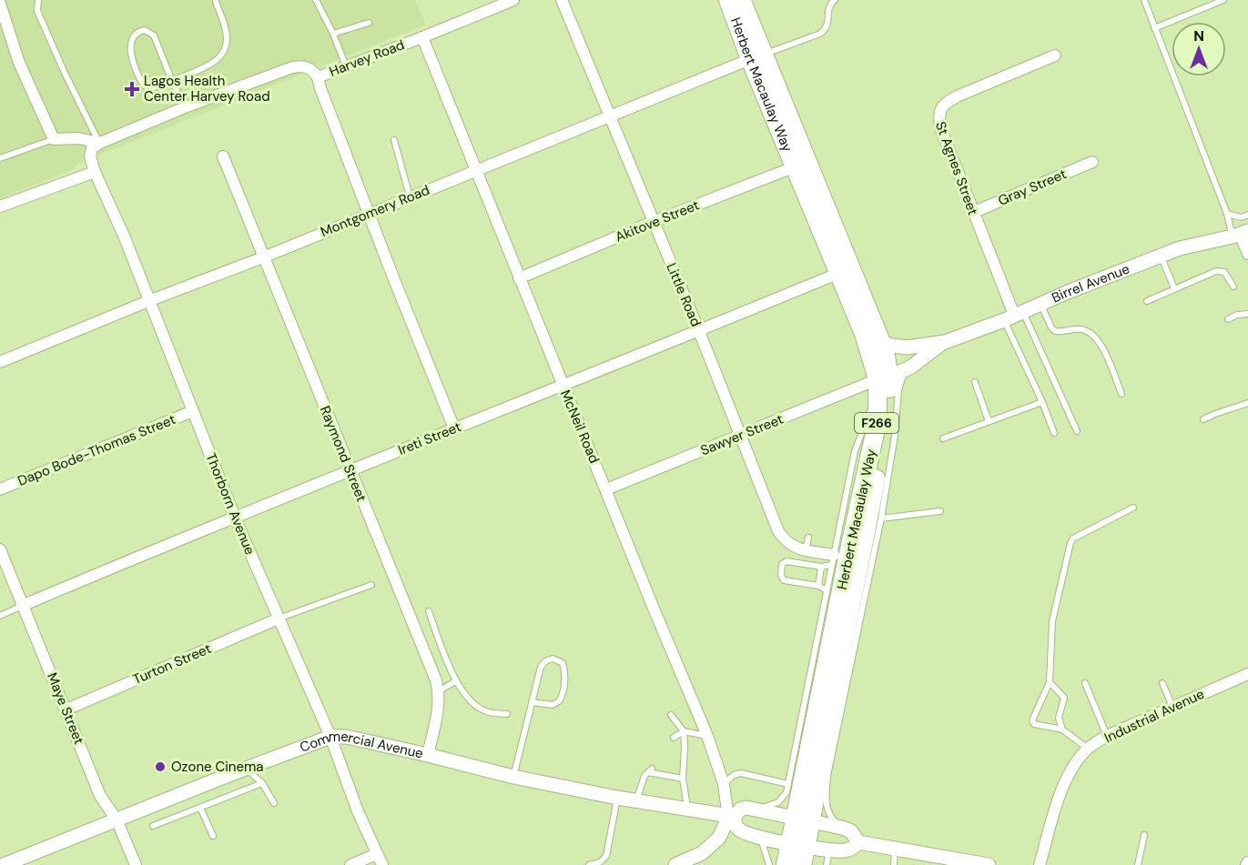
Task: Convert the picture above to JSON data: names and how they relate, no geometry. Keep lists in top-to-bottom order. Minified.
{"streets":{"highway":["Herbert Macaulay Way","F266"],"street":["Harvey Road","St Agnes Street","Gray Street","Montgomery Road","Akitove Street","Birrel Avenue","Little Road","McNeil Road","Sawyer Street","Ireti Street","Dapo Bode-Thomas Street","Raymond Street","Thorborn Avenue","Turton Street","Maye Street","Industrial Avenue","Commercial Avenue"]},"crossings":[["Harvey Road","McNeil Road"],["Harvey Road","Thorborn Avenue"],["Herbert Macaulay Way","Montgomery Road"],["Herbert Macaulay Way","Akitove Street"],["Herbert Macaulay Way","Sawyer Street"],["Herbert Macaulay Way","Ireti Street"],["St Agnes Street","Gray Street"],["St Agnes Street","Birrel Avenue"],["Montgomery Road","Little Road"],["Montgomery Road","McNeil Road"],["Montgomery Road","Raymond Street"],["Montgomery Road","Thorborn Avenue"],["Akitove Street","Little Road"],["Akitove Street","McNeil Road"],["Little Road","Sawyer Street"],["Little Road","Ireti Street"],["McNeil Road","Sawyer Street"],["McNeil Road","Ireti Street"],["McNeil Road","Commercial Avenue"],["Ireti Street","Raymond Street"],["Ireti Street","Thorborn Avenue"],["Ireti Street","Maye Street"],["Dapo Bode-Thomas Street","Thorborn Avenue"],["Raymond Street","Commercial Avenue"],["Thorborn Avenue","Turton Street"],["Thorborn Avenue","Commercial Avenue"],["Turton Street","Maye Street"],["Maye Street","Commercial Avenue"]],"places":{"health":["Lagos Health Center Harvey Road"],"other":["Ozone Cinema"]},"north":"top"}
